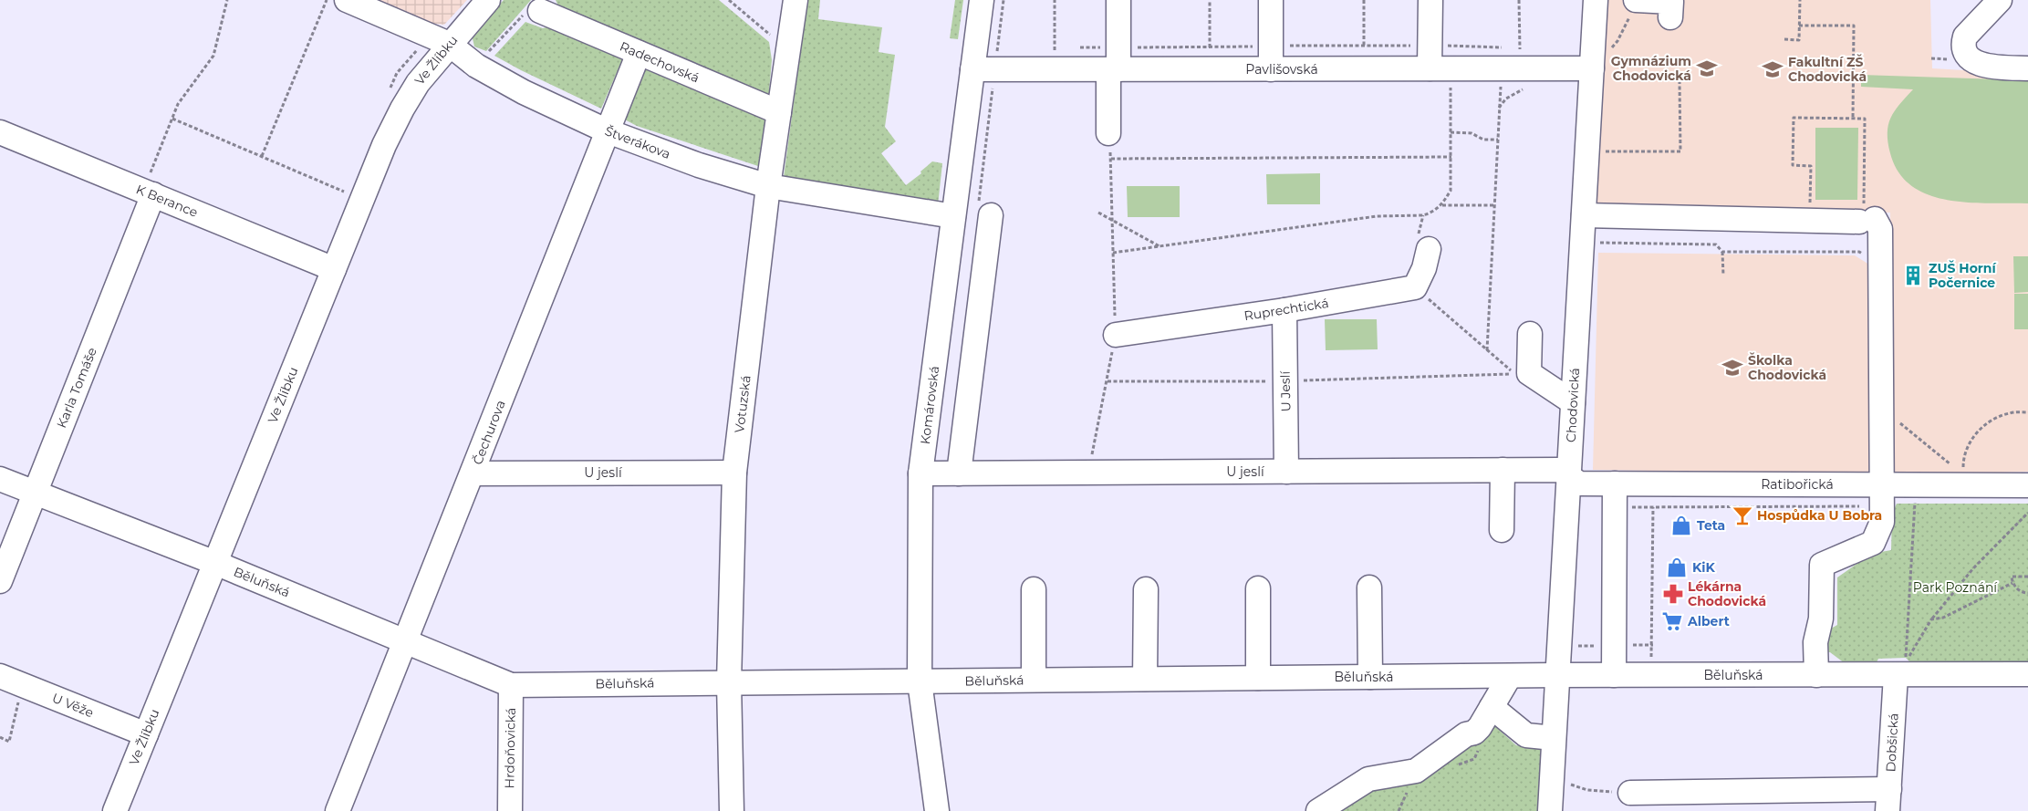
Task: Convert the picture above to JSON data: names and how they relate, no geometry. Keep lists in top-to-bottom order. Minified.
{"streets":{"street":["Ve Žlíbku","Radechovská","Pavlišovská","Štverákova","K Berance","Ruprechtická","Karla Tomáše","U Jeslí","Votuzská","Komárovská","Chodovická","Čechurova","U jeslí","Ratibořická","Běluňská","U Věže","Dobšická","Hrdoňovická"]},"crossings":[["Ve Žlíbku","Štverákova"],["Ve Žlíbku","K Berance"],["Ve Žlíbku","Běluňská"],["Ve Žlíbku","U Věže"],["Radechovská","Votuzská"],["Radechovská","Čechurova"],["Pavlišovská","Komárovská"],["Pavlišovská","Chodovická"],["Štverákova","Votuzská"],["Štverákova","Komárovská"],["Štverákova","Čechurova"],["K Berance","Karla Tomáše"],["Ruprechtická","U Jeslí"],["Karla Tomáše","Běluňská"],["U Jeslí","U jeslí"],["Votuzská","U jeslí"],["Votuzská","Běluňská"],["Komárovská","U jeslí"],["Komárovská","Běluňská"],["Chodovická","U jeslí"],["Chodovická","Ratibořická"],["Chodovická","Běluňská"],["Čechurova","U jeslí"],["Čechurova","Běluňská"],["U jeslí","Ratibořická"],["Běluňská","Dobšická"],["Běluňská","Hrdoňovická"]],"parks":["Park Poznání"],"places":{"school or university":["Gymnázium Chodovická","Fakultní ZŠ Chodovická","Školka Chodovická"],"building":["ZUŠ Horní Počernice"],"bar":["Hospůdka U Bobra"],"shop":["Teta","KiK"],"pharmacy":["Lékárna Chodovická"],"supermarket":["Albert"]}}
